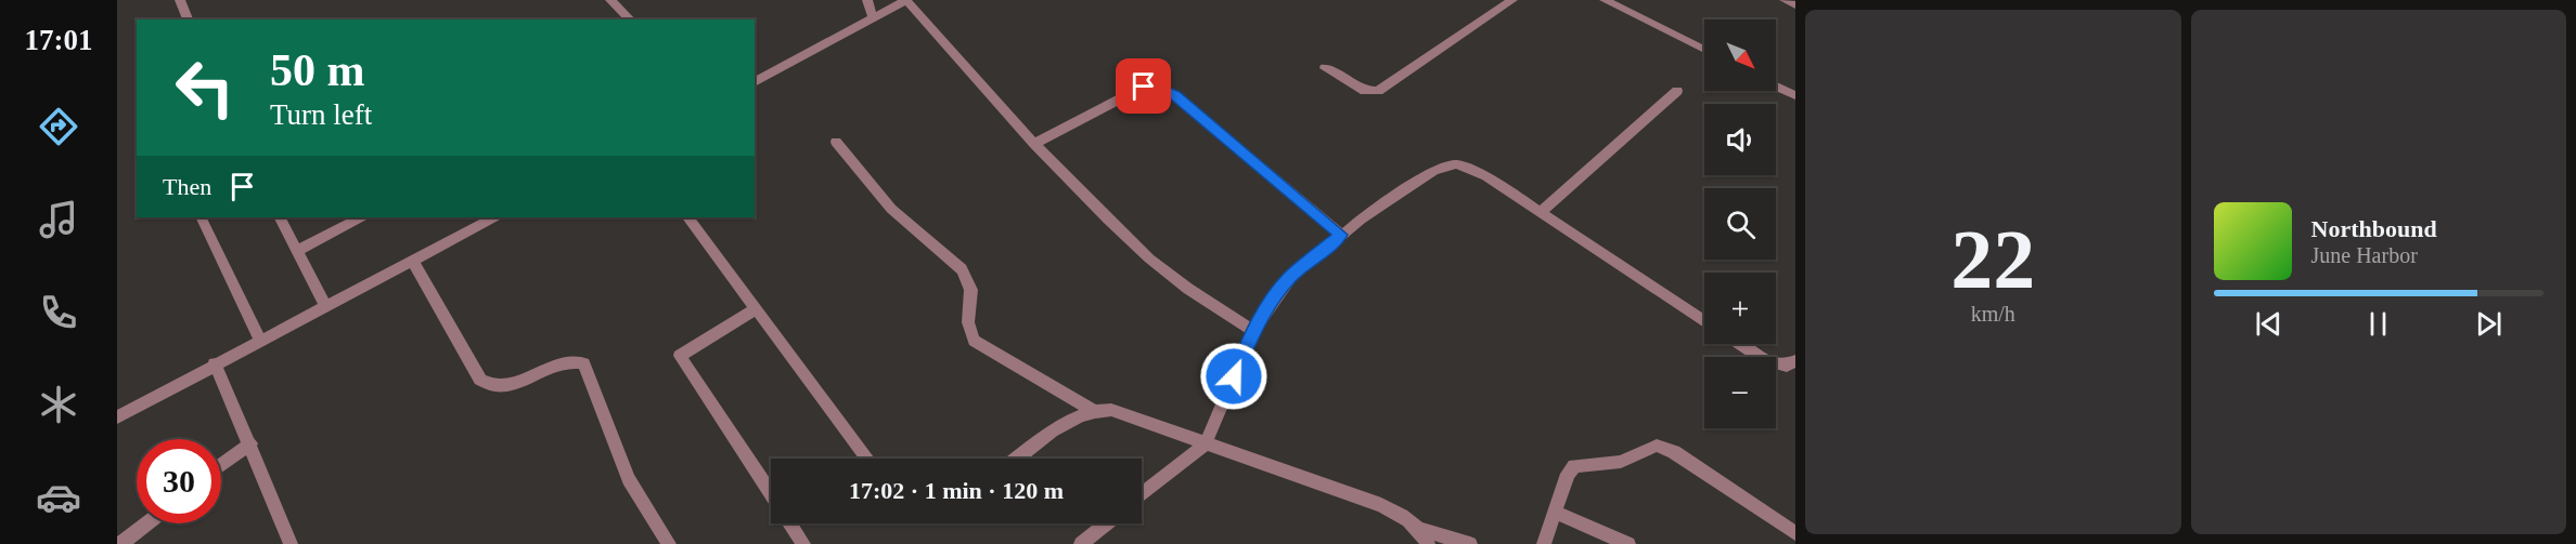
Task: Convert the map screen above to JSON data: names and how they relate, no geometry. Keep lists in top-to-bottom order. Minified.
{"north":"bottom right","page":{"tabs":"17:01","tile":["22","km/h"],"map_buttons":["+","−"],"turn":["50 m","Turn left"],"then":"Then","song":["Northbound","June Harbor"],"limit":"30","trip":"17:02 · 1 min · 120 m"}}
